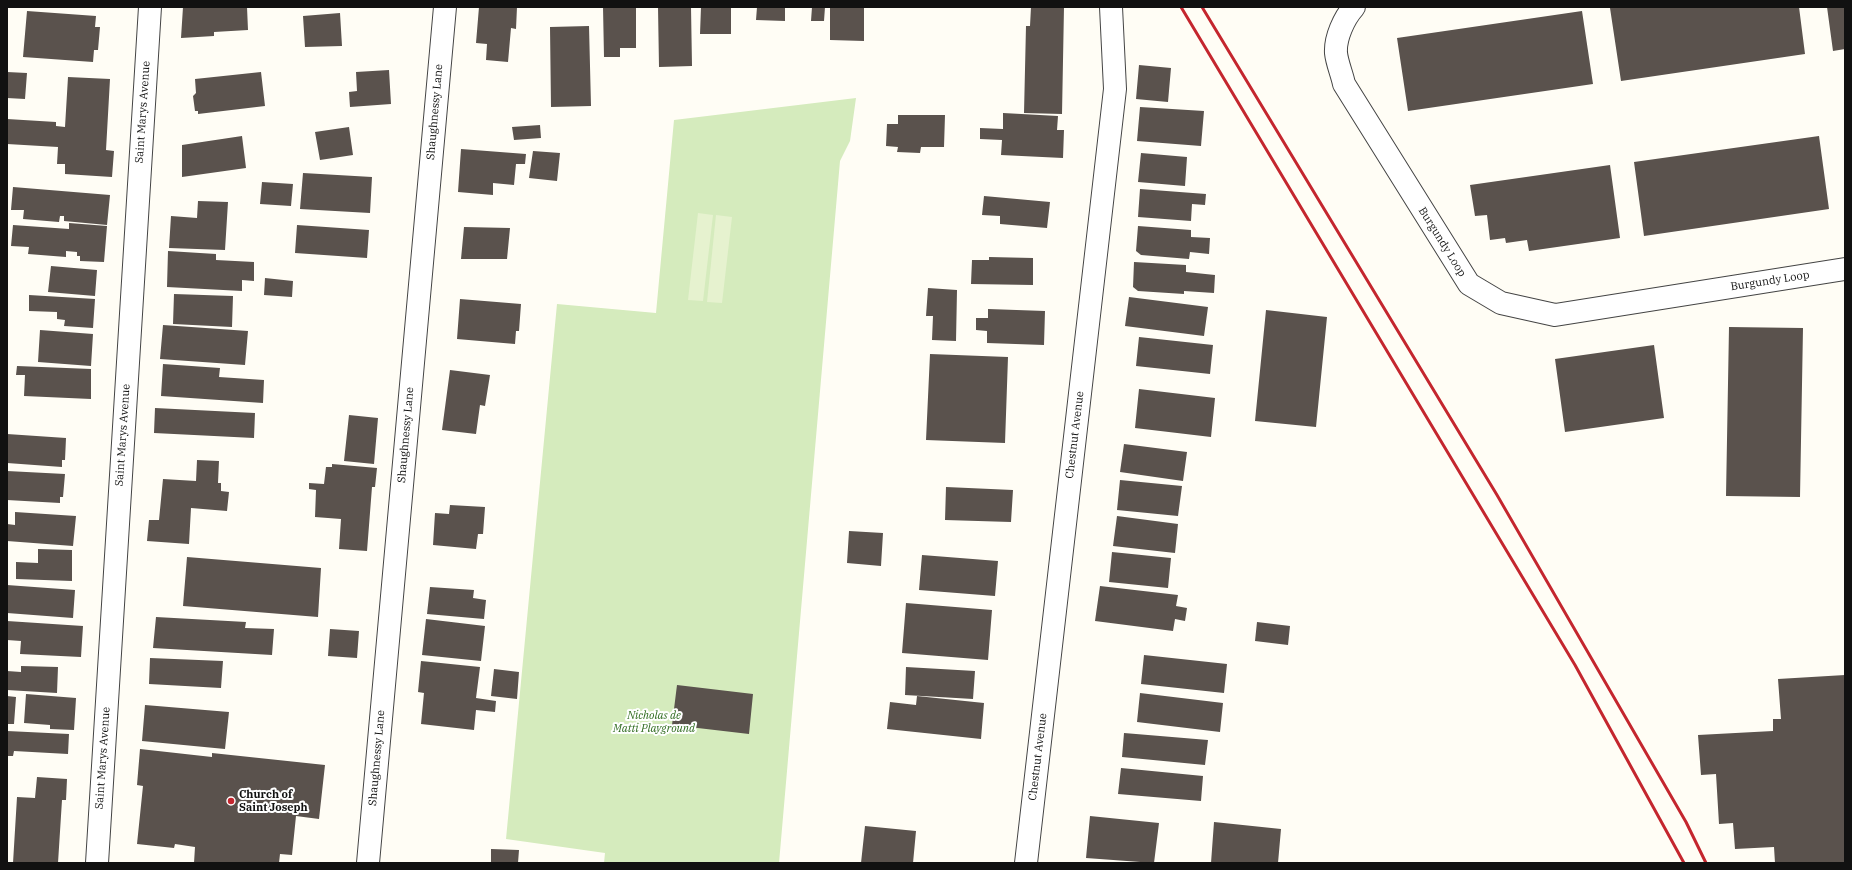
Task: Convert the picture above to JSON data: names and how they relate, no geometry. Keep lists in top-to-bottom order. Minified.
{"streets":{"street":["Saint Marys Avenue","Shaughnessy Lane","Burgundy Loop","Chestnut Avenue"]},"parks":["Nicholas de Matti Playground"],"places":["Church of Saint Joseph"]}
